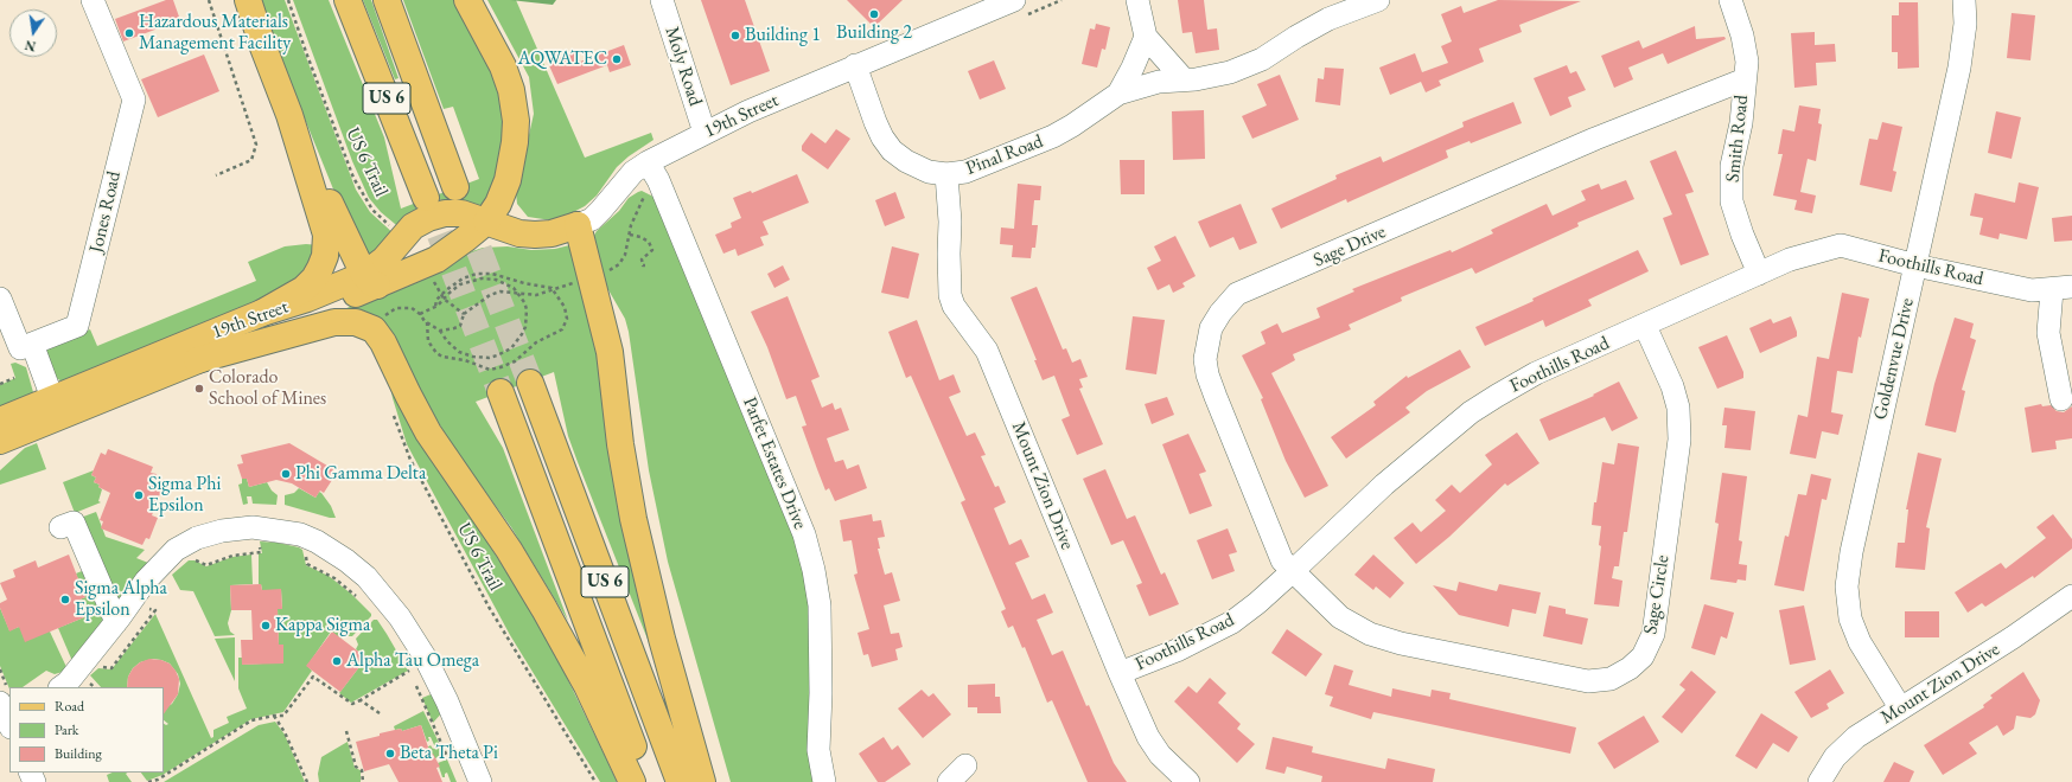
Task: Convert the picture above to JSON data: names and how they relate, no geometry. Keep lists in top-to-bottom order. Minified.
{"streets":{"main road":["US 6","19th Street"],"street":["Moly Road","Smith Road","Pinal Road","Jones Road","Sage Drive","Foothills Road","Goldenvue Drive","Parfet Estates Drive","Mount Zion Drive","Sage Circle"],"path":["US 6 Trail"]},"crossings":[["Moly Road","19th Street"],["19th Street","Pinal Road"],["19th Street","US 6 Trail"],["19th Street","Parfet Estates Drive"],["Smith Road","Sage Drive"],["Smith Road","Foothills Road"],["Pinal Road","Mount Zion Drive"],["Sage Drive","Foothills Road"],["Sage Drive","Sage Circle"],["Foothills Road","Goldenvue Drive"],["Foothills Road","Mount Zion Drive"],["Foothills Road","Sage Circle"],["Goldenvue Drive","Mount Zion Drive"]],"places":["Building 2","Hazardous Materials Management Facility","Building 1","AQWATEC","Colorado School of Mines","Phi Gamma Delta","Sigma Phi Epsilon","Sigma Alpha Epsilon","Kappa Sigma","Alpha Tau Omega","Beta Theta Pi"],"legend":["Road","Park","Building"],"north":"bottom"}
